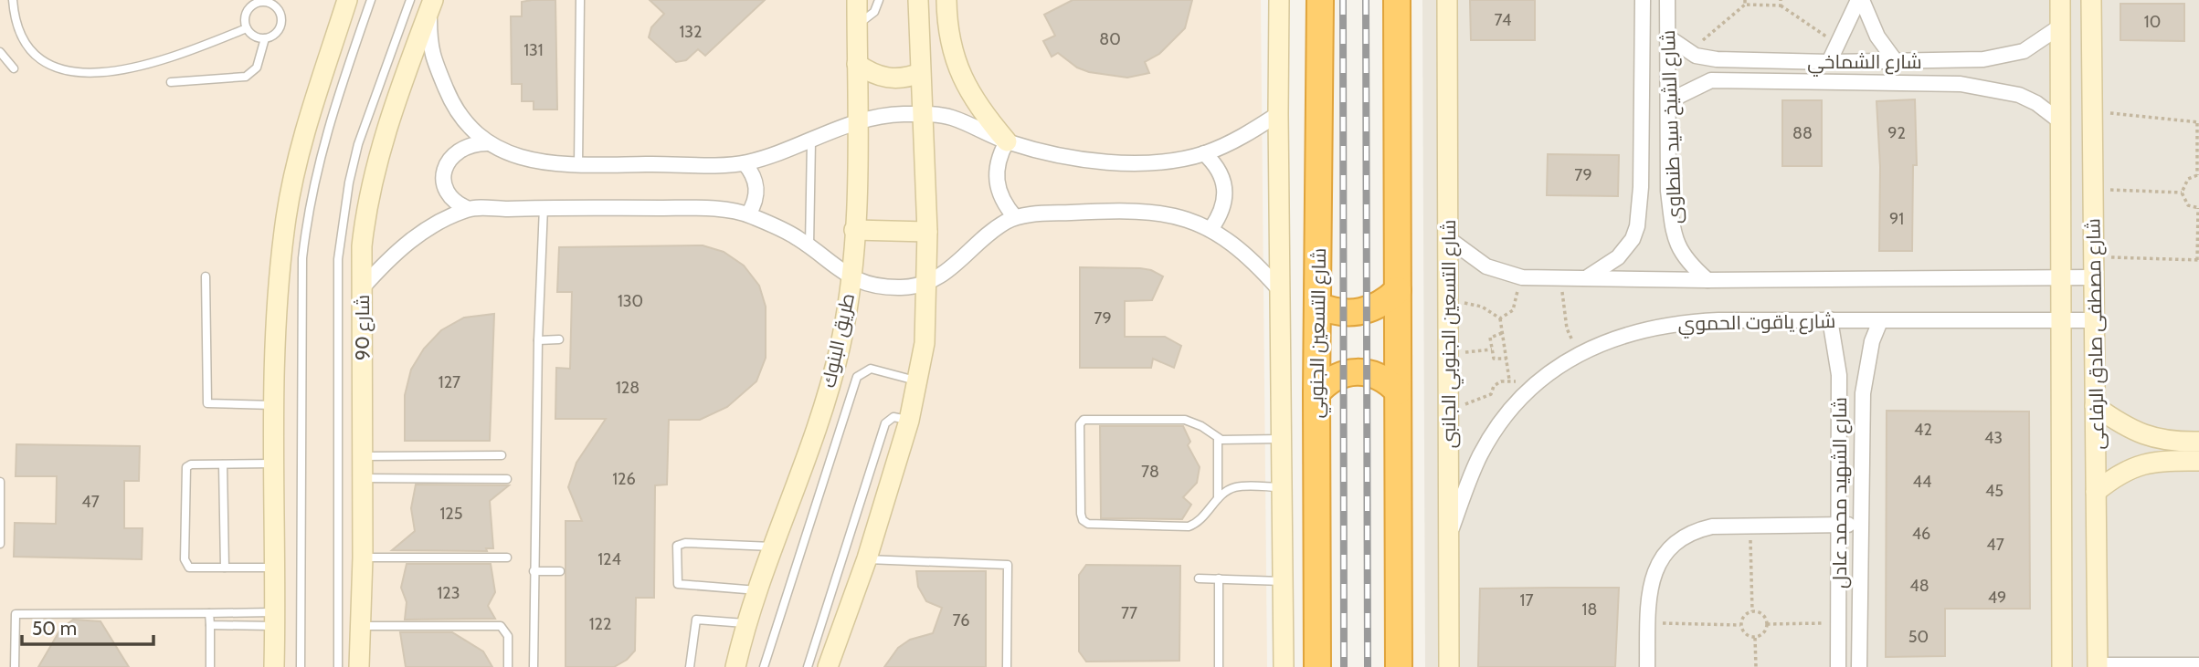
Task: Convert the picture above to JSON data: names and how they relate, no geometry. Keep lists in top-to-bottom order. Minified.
{"streets":{"highway":["شارع التسعين الجنوبي"],"street":["شارع الشماخي","شارع الشيخ سيد طنطاوى","شارع ياقوت الحموي","شارع 90","شارع التسعين الجنوبي الجانبى","شارع مصطفى صادق الرفاعى","طريق البنوك","شارع الشهيد محمد عادل"]},"crossings":[["شارع الشماخي","شارع الشيخ سيد طنطاوى"],["شارع الشماخي","شارع مصطفى صادق الرفاعى"],["شارع ياقوت الحموي","شارع التسعين الجنوبي الجانبى"],["شارع ياقوت الحموي","شارع مصطفى صادق الرفاعى"],["شارع ياقوت الحموي","شارع الشهيد محمد عادل"]],"house_numbers":["74","10","132","80","131","88","92","79","91","130","79","127","128","42","43","78","126","44","45","47","125","46","47","124","48","123","49","17","18","77","76","122","50"],"scale_bar":"50 m"}
